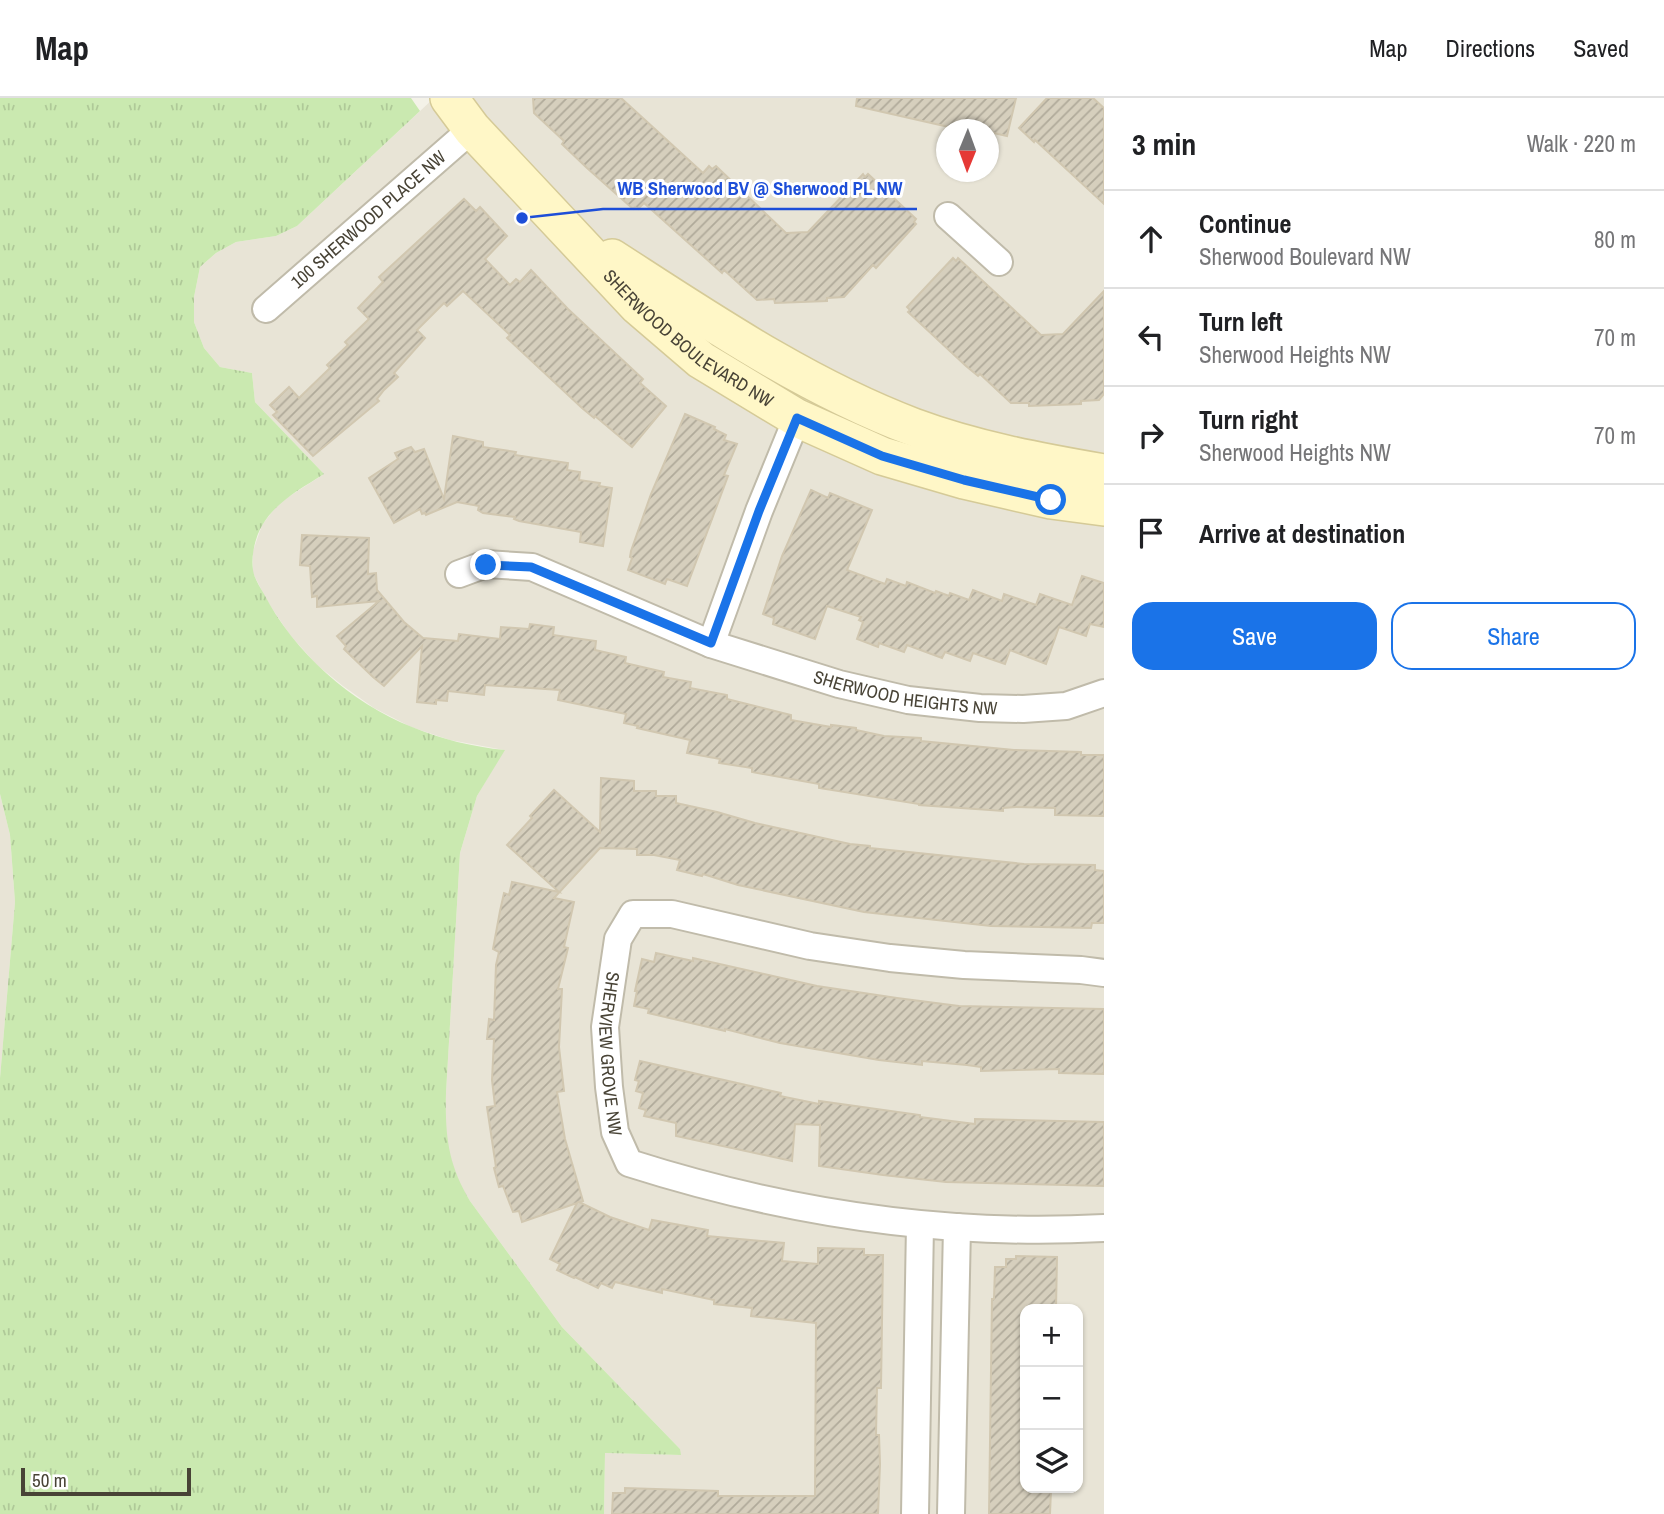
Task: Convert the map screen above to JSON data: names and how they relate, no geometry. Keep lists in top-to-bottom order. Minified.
{"streets":{"street":["100 SHERWOOD PLACE NW","SHERWOOD BOULEVARD NW","SHERWOOD HEIGHTS NW","SHERVIEW GROVE NW"]},"crossings":[["100 SHERWOOD PLACE NW","SHERWOOD BOULEVARD NW"]],"places":["WB Sherwood BV @ Sherwood PL NW"],"scale_bar":"50 m","north":"bottom","page":{"header":"Map","nav":["Map","Directions","Saved"],"heading":["3 min","Walk · 220 m"],"list":[["Continue","Sherwood Boulevard NW","80 m"],["Turn left","Sherwood Heights NW","70 m"],["Turn right","Sherwood Heights NW","70 m"],"Arrive at destination"],"buttons":["Save","Share"],"map_buttons":["+","−"],"scale":"50 m"}}
